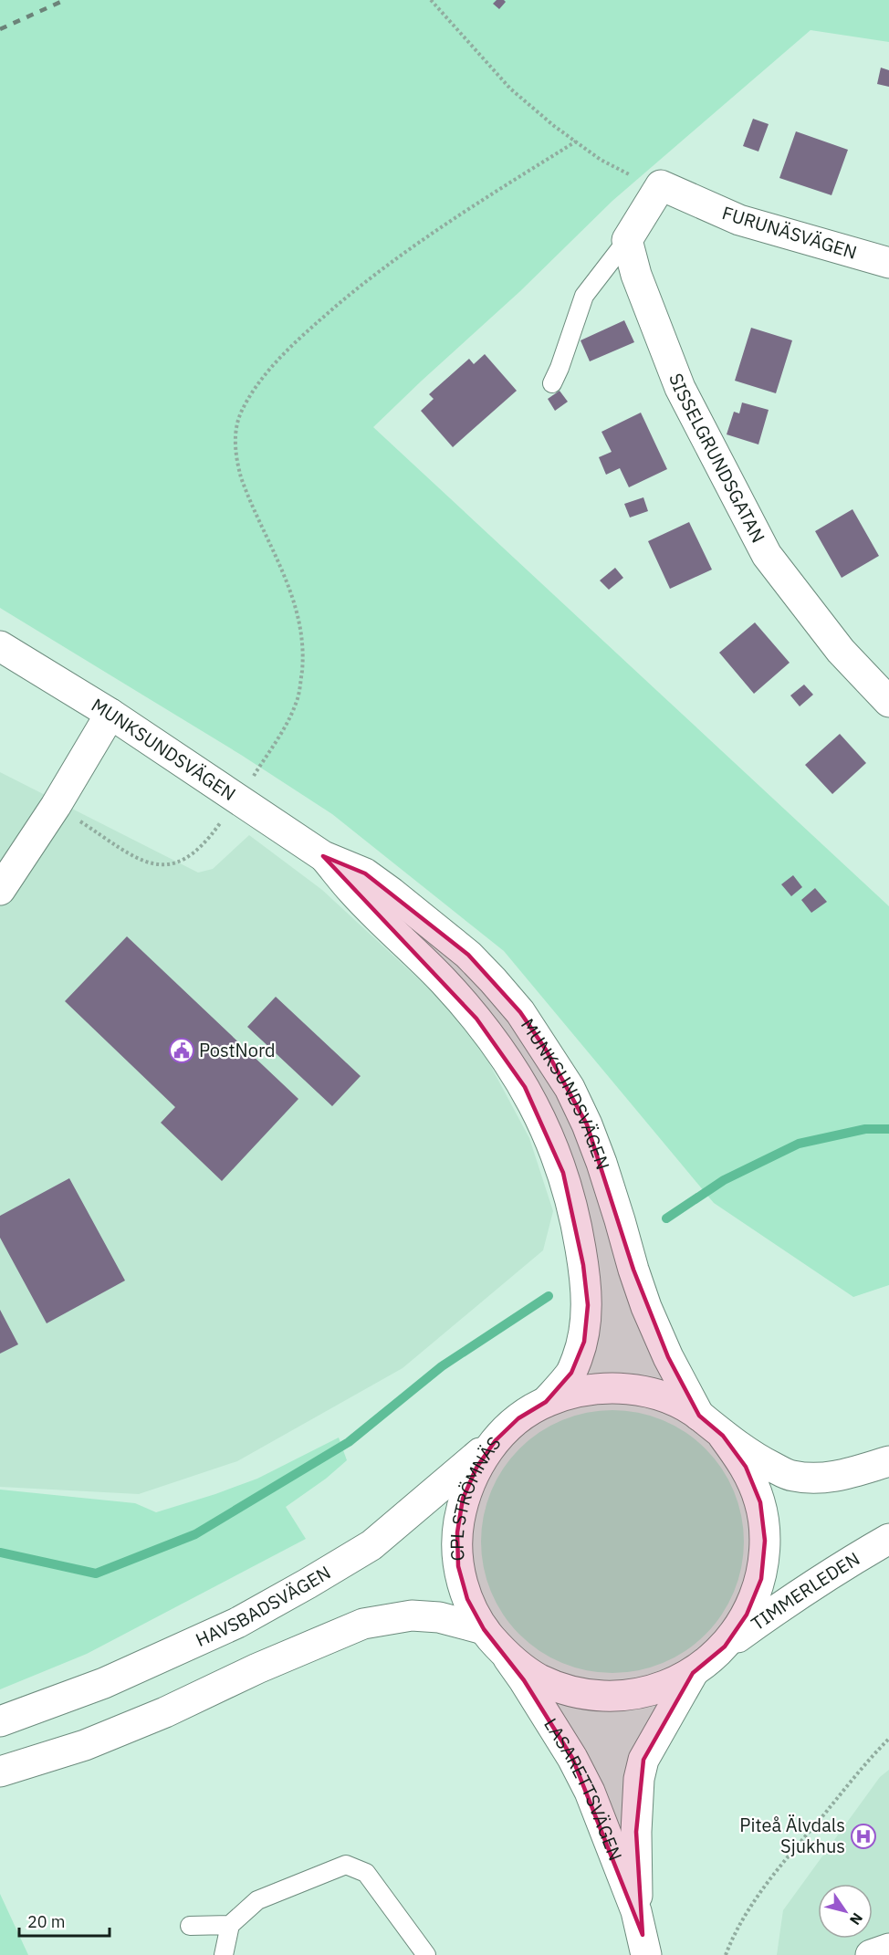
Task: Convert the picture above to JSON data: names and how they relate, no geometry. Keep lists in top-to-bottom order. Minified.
{"streets":{"street":["FURUNÄSVÄGEN","SISSELGRUNDSGATAN","MUNKSUNDSVÄGEN","CPL STRÖMNÄS","TIMMERLEDEN","HAVSBADSVÄGEN","LASARETTSVÄGEN"]},"crossings":[["MUNKSUNDSVÄGEN","CPL STRÖMNÄS"],["CPL STRÖMNÄS","TIMMERLEDEN"],["CPL STRÖMNÄS","HAVSBADSVÄGEN"],["CPL STRÖMNÄS","LASARETTSVÄGEN"]],"places":{"public building":["PostNord"],"hospital":["Piteå Älvdals Sjukhus"]},"scale_bar":"20 m","north":"bottom right"}
